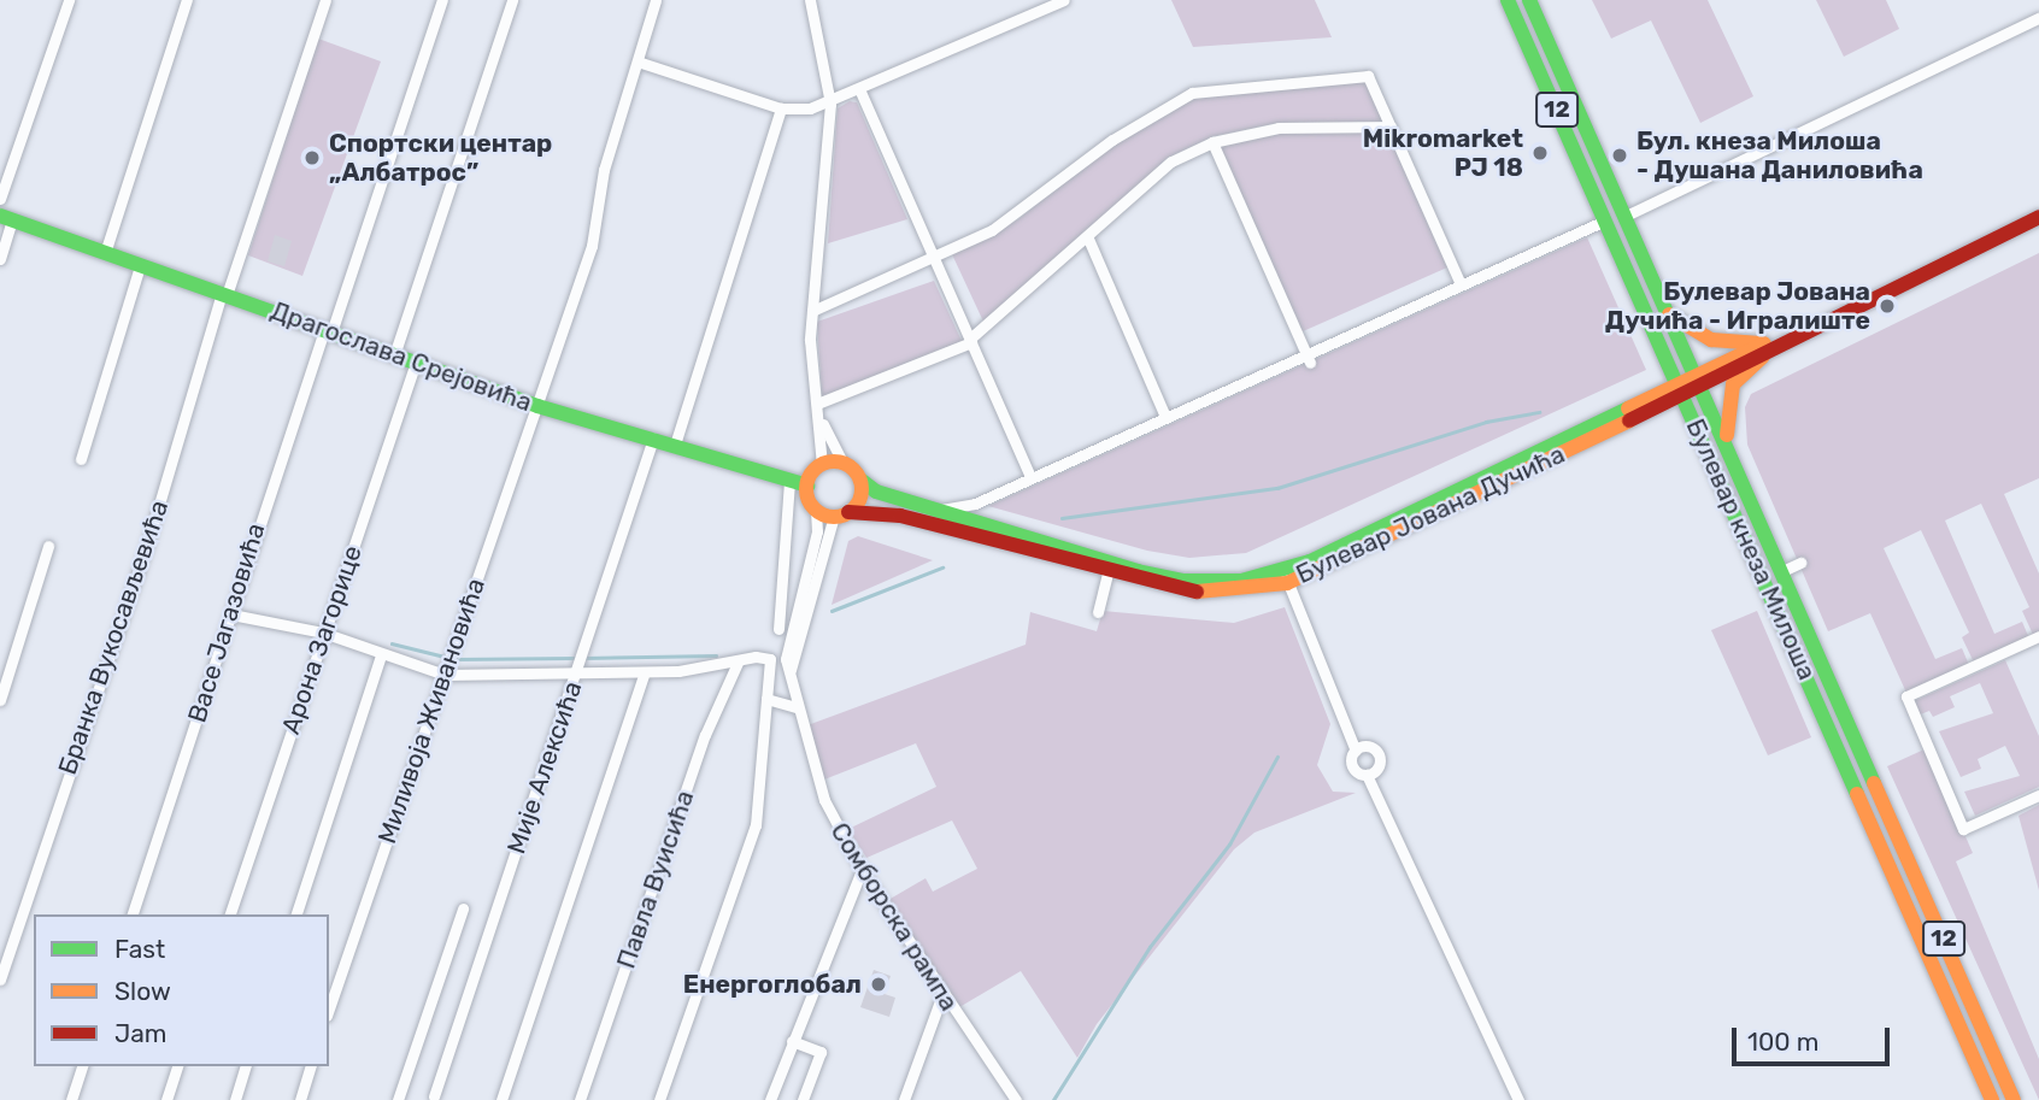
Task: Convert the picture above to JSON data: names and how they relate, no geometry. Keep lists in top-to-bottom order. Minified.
{"streets":{"street":["12","Драгослава Срејовића","Булевар Јована Дучића","Булевар кнеза Милоша","Васе Јагазовића","Бранка Вукосављевића","Арона Загорице","Миливоја Живановића","Мије Алексића","Павла Вуисића","Сомборска рампа"]},"crossings":[["Драгослава Срејовића","Булевар Јована Дучића"],["Драгослава Срејовића","Васе Јагазовића"],["Драгослава Срејовића","Бранка Вукосављевића"],["Драгослава Срејовића","Арона Загорице"],["Драгослава Срејовића","Миливоја Живановића"],["Драгослава Срејовића","Мије Алексића"],["Драгослава Срејовића","Сомборска рампа"],["Булевар Јована Дучића","Булевар кнеза Милоша"],["Булевар Јована Дучића","Сомборска рампа"]],"places":["Mikromarket PJ 18","Бул. кнеза Милоша - Душана Даниловића","Спортски центар „Албатрос”","Булевар Јована Дучића - Игралиште","Енергоглобал"],"legend":["Fast","Slow","Jam"],"scale_bar":"100 m"}
